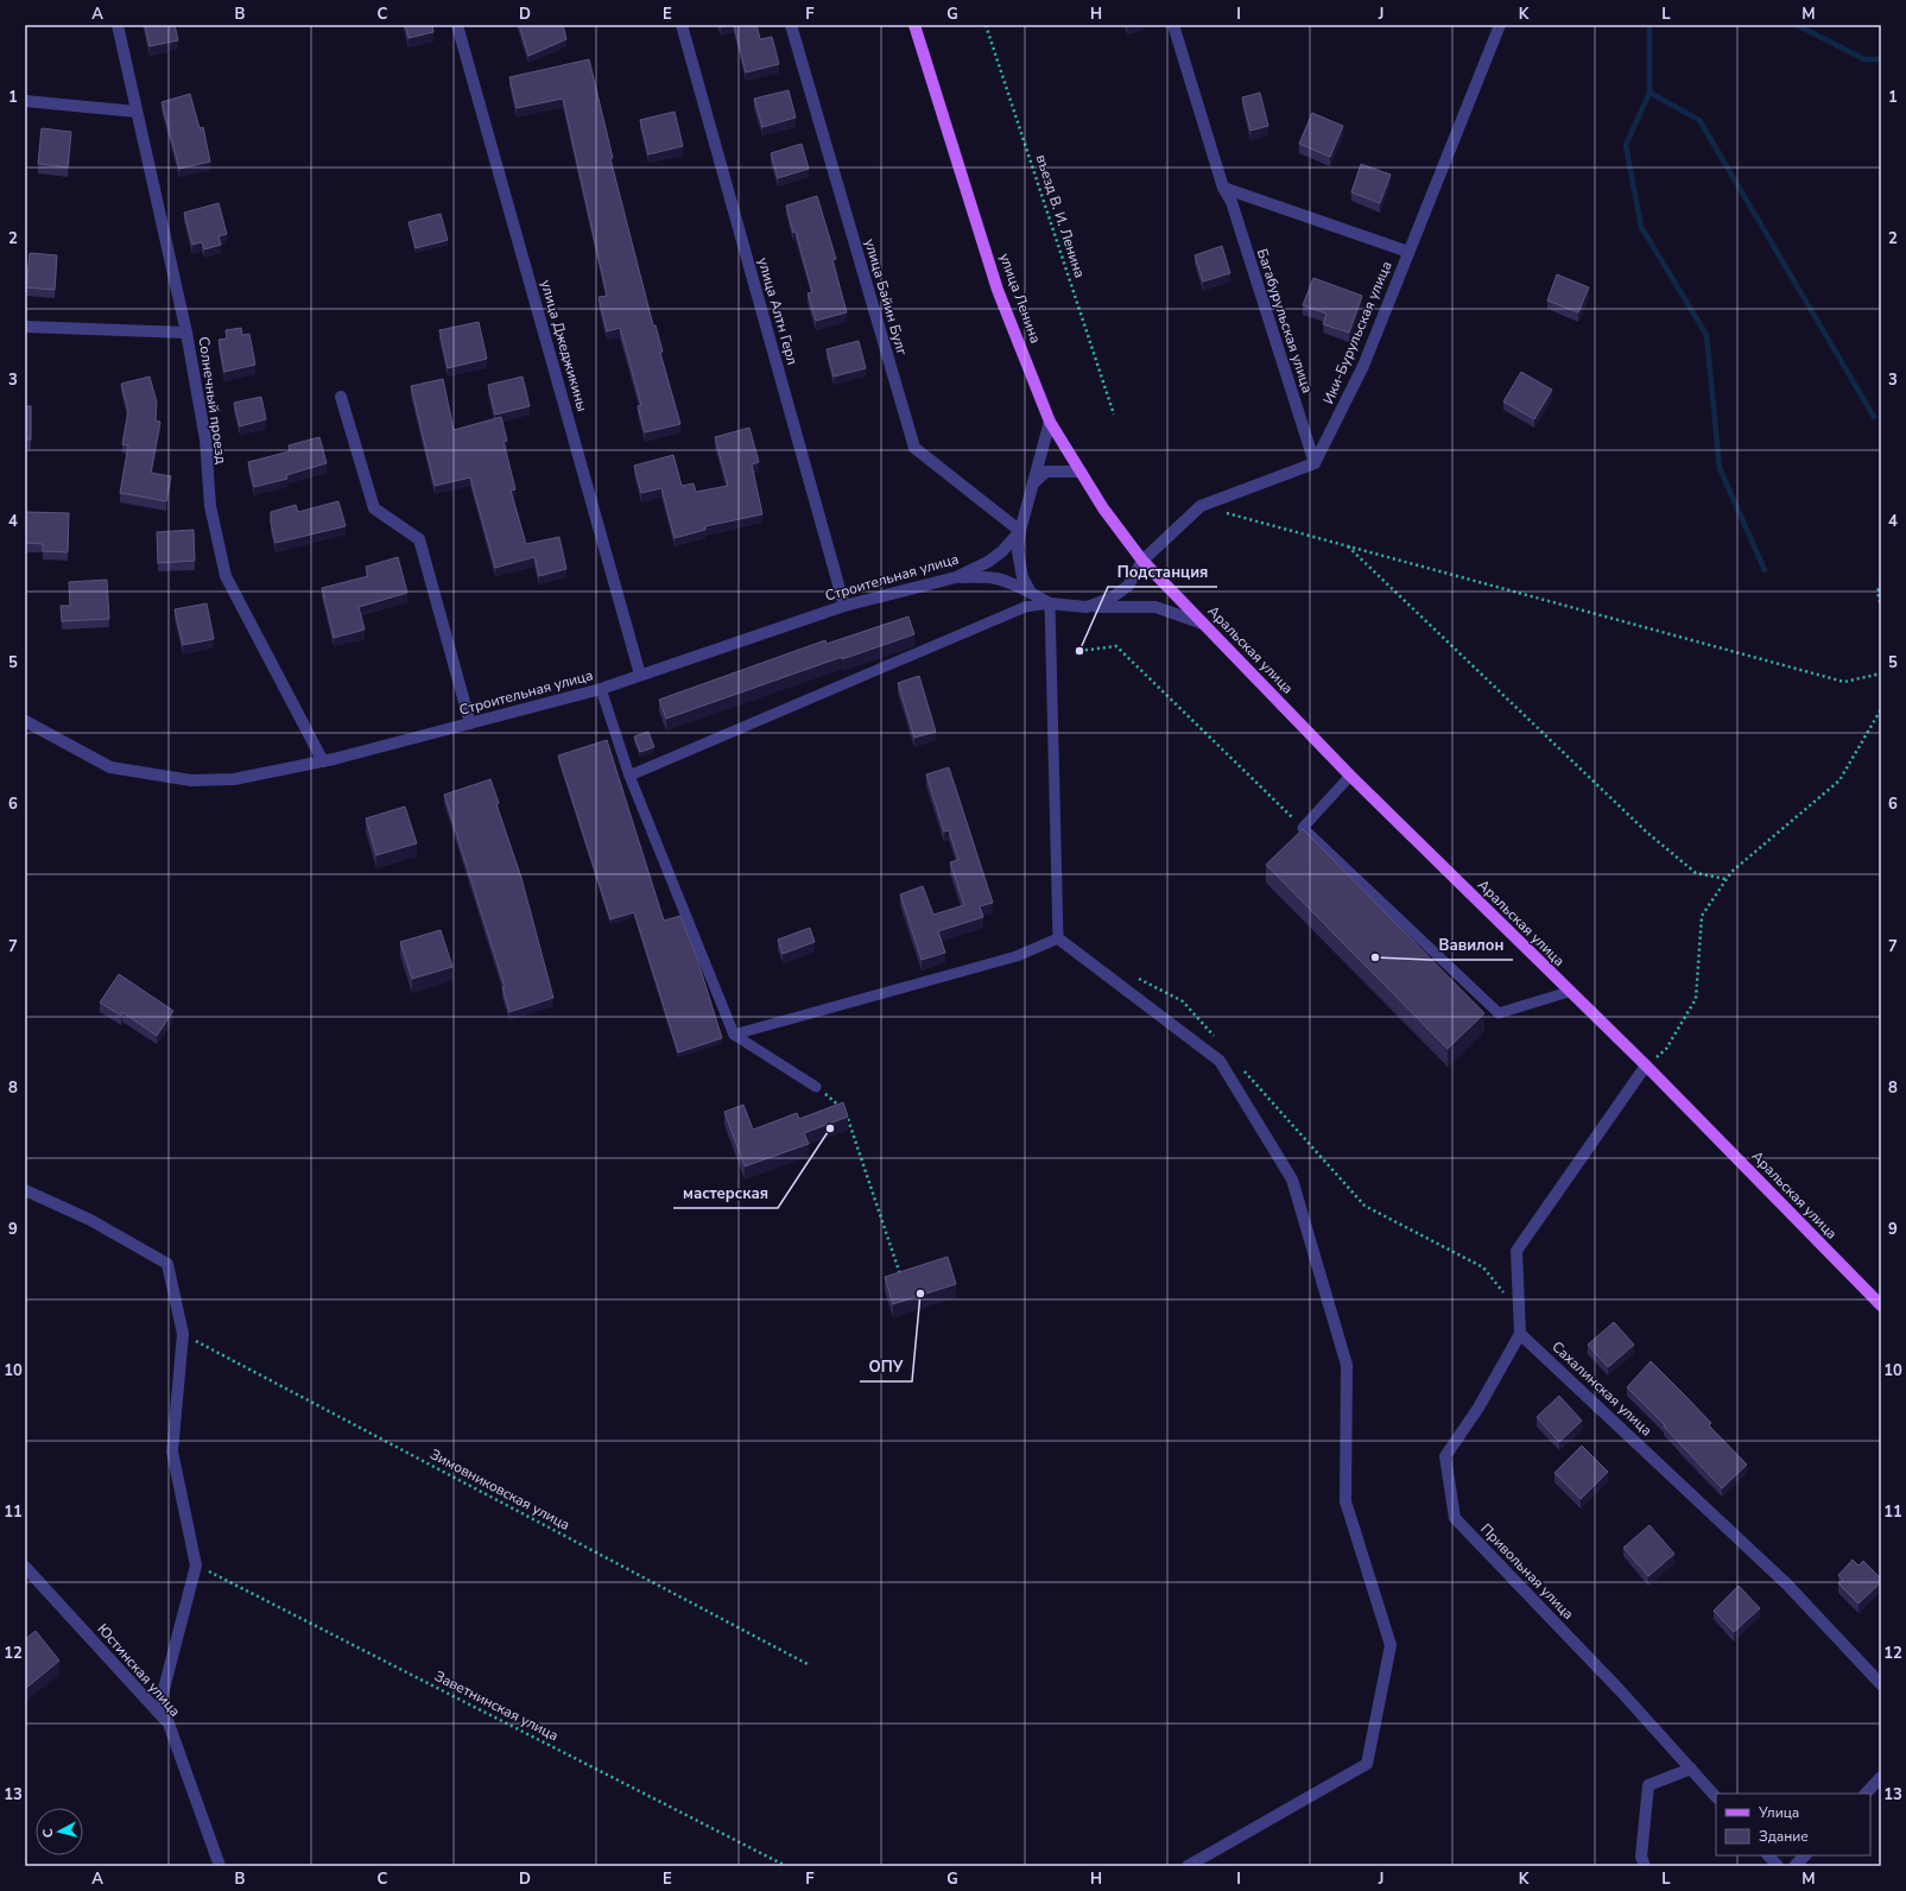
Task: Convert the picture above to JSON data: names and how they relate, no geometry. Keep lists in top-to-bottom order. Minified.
{"streets":{"main road":["улица Ленина","Аральская улица"],"street":["улица Байин Булг","улица Алтн Герл","Багабурульская улица","Ики-Бурульская улица","улица Джеджикины","Солнечный проезд","Строительная улица","Сахалинская улица","Привольная улица","Юстинская улица"],"path":["въезд В. И. Ленина","Зимовниковская улица","Заветнинская улица"]},"crossings":[["улица Байин Булг","улица Ленина"],["улица Байин Булг","Строительная улица"],["улица Байин Булг","Аральская улица"],["улица Ленина","Строительная улица"],["улица Ленина","Аральская улица"],["улица Алтн Герл","Строительная улица"],["Багабурульская улица","Ики-Бурульская улица"],["улица Джеджикины","Строительная улица"],["Солнечный проезд","Строительная улица"],["Строительная улица","Аральская улица"],["Сахалинская улица","Привольная улица"]],"places":["Подстанция","Вавилон","мастерская","ОПУ"],"legend":["Улица","Здание"],"north":"left","grid":{"columns":["A","B","C","D","E","F","G","H","I","J","K","L","M"],"rows":["1","2","3","4","5","6","7","8","9","10","11","12","13"]}}
